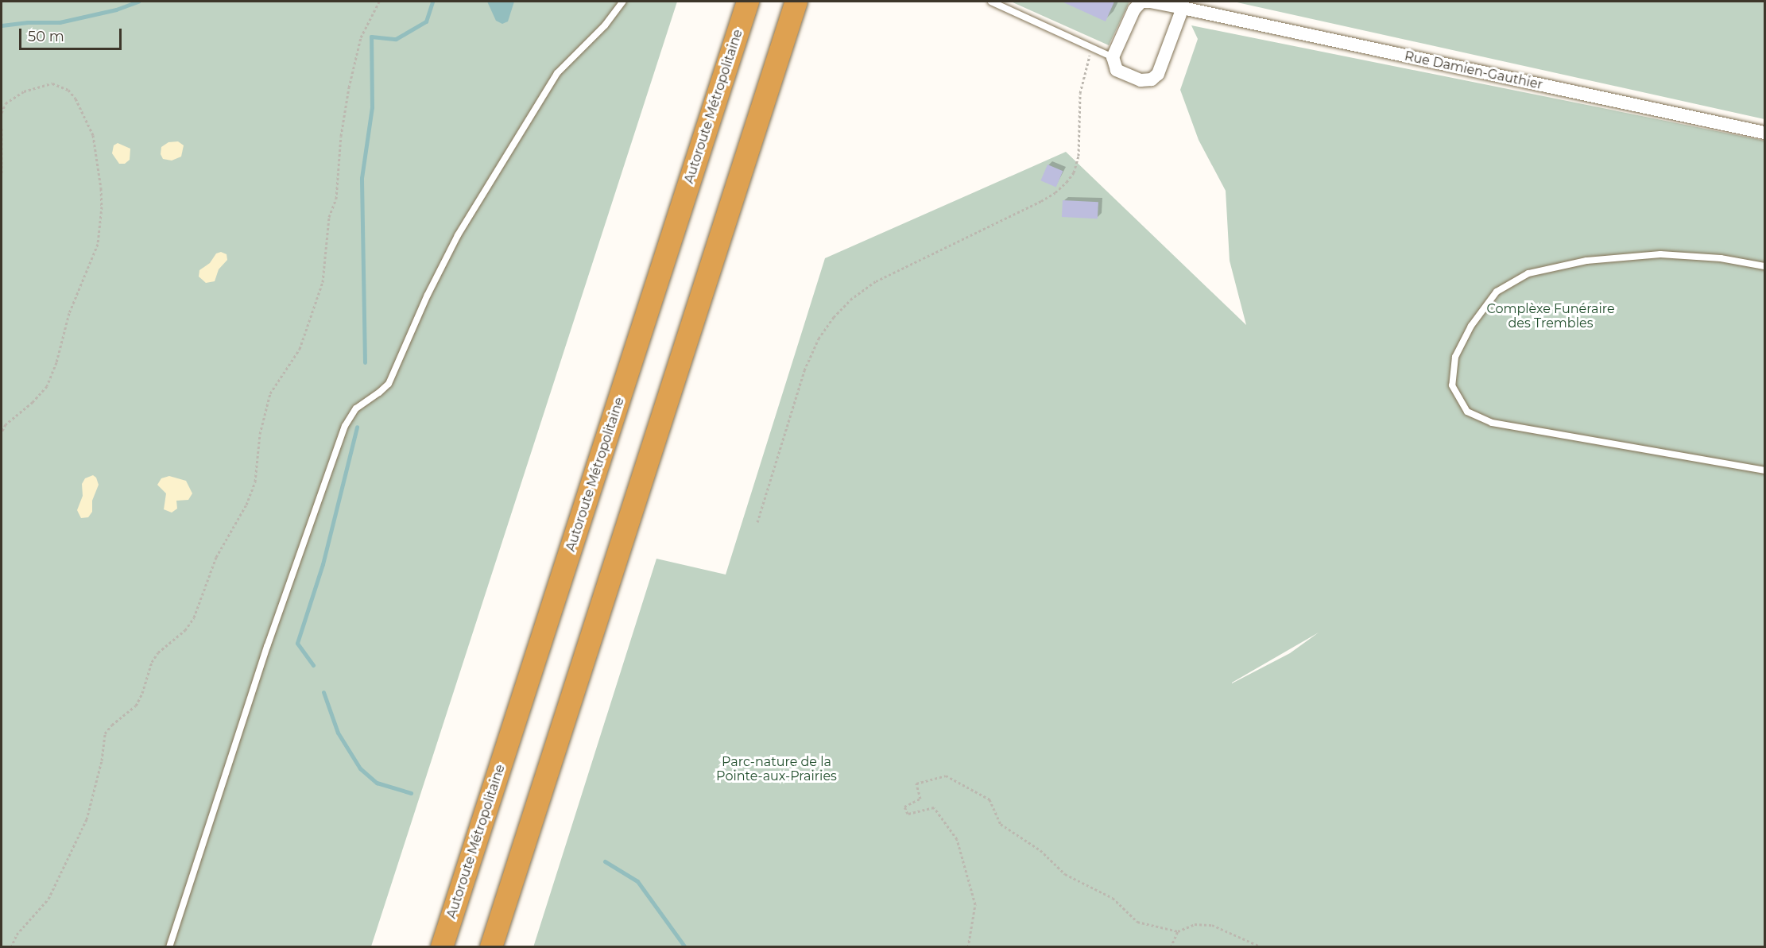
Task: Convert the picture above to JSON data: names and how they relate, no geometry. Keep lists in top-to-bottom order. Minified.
{"streets":{"highway":["Autoroute Métropolitaine"],"street":["Rue Damien-Gauthier"]},"parks":["Complèxe Funéraire des Trembles","Parc-nature de la Pointe-aux-Prairies"],"scale_bar":"50 m"}
